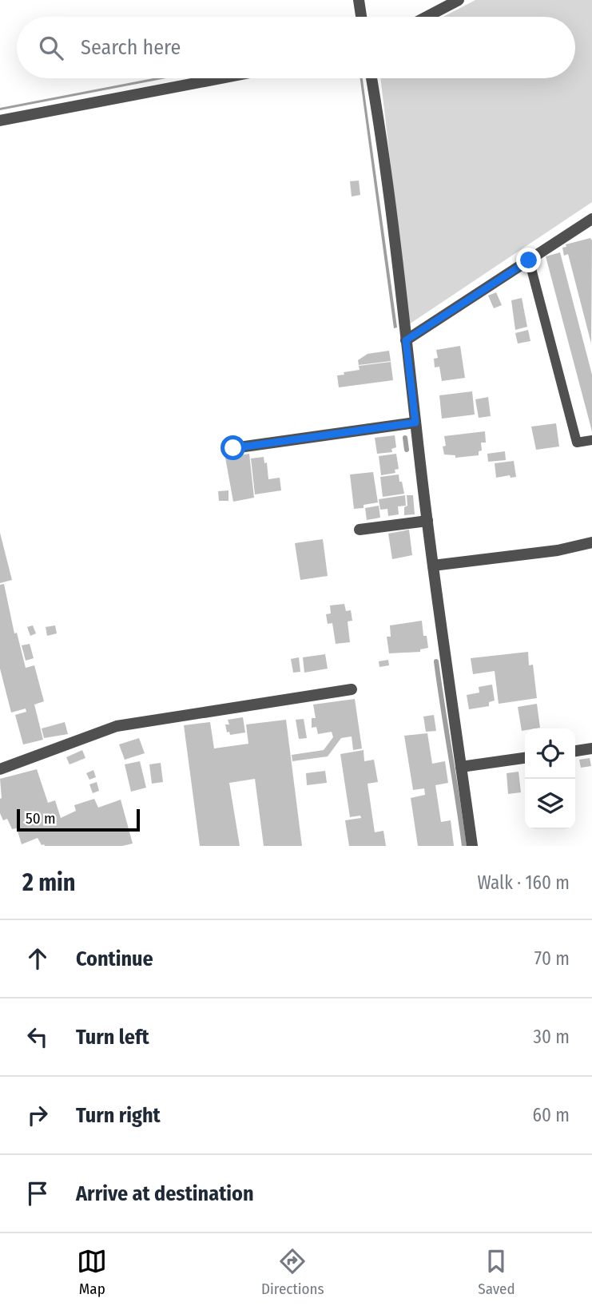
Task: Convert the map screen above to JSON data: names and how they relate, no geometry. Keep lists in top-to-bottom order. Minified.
{"scale_bar":"50 m","page":{"search":"Search here","scale":"50 m","heading":["2 min","Walk · 160 m"],"list":[["Continue","70 m"],["Turn left","30 m"],["Turn right","60 m"],"Arrive at destination"],"nav":["Map","Directions","Saved"]}}
